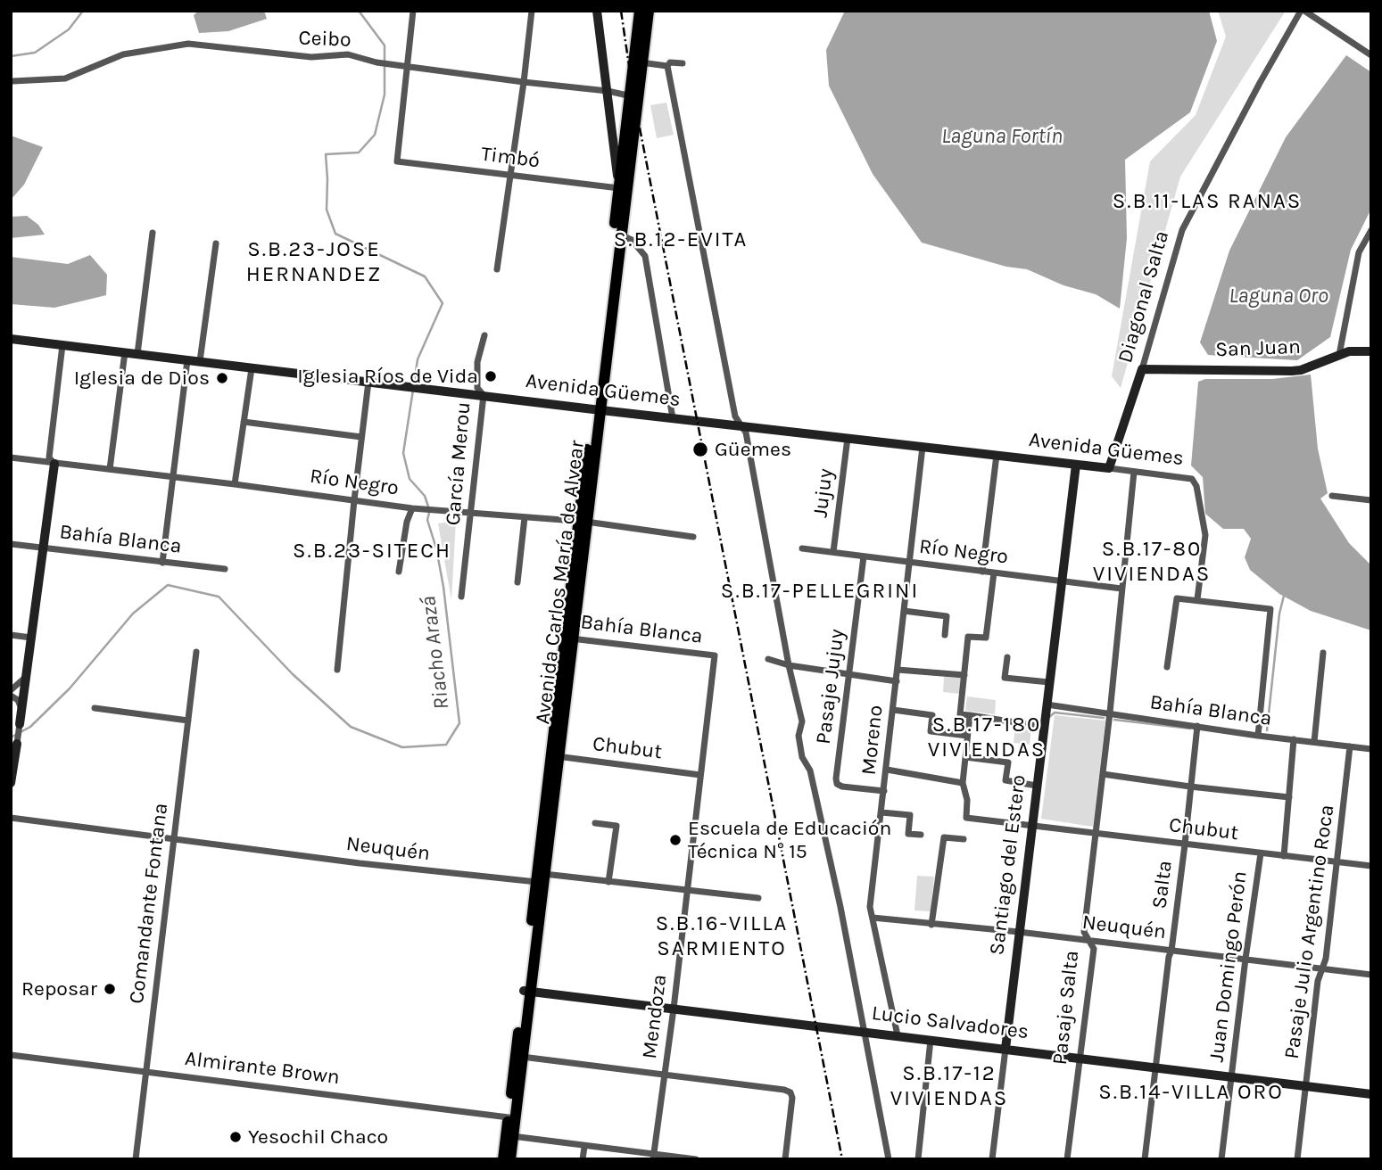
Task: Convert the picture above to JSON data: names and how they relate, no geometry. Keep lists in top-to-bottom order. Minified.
{"streets":{"main road":["Avenida Carlos María de Alvear"],"street":["Ceibo","Timbó","Diagonal Salta","San Juan","Avenida Güemes","García Merou","Río Negro","Jujuy","Bahía Blanca","Pasaje Jujuy","Moreno","Chubut","Neuquén","Santiago del Estero","Salta","Comandante Fontana","Pasaje Julio Argentino Roca","Juan Domingo Perón","Pasaje Salta","Mendoza","Lucio Salvadores","Almirante Brown"]},"crossings":[["Ceibo","Timbó"],["Ceibo","Avenida Carlos María de Alvear"],["Timbó","Avenida Carlos María de Alvear"],["Diagonal Salta","San Juan"],["Diagonal Salta","Avenida Güemes"],["Avenida Güemes","García Merou"],["Avenida Güemes","Jujuy"],["Avenida Güemes","Avenida Carlos María de Alvear"],["Avenida Güemes","Moreno"],["Avenida Güemes","Santiago del Estero"],["García Merou","Río Negro"],["Río Negro","Jujuy"],["Río Negro","Avenida Carlos María de Alvear"],["Río Negro","Pasaje Jujuy"],["Río Negro","Moreno"],["Río Negro","Santiago del Estero"],["Bahía Blanca","Avenida Carlos María de Alvear"],["Bahía Blanca","Santiago del Estero"],["Bahía Blanca","Salta"],["Bahía Blanca","Pasaje Julio Argentino Roca"],["Bahía Blanca","Pasaje Salta"],["Bahía Blanca","Mendoza"],["Avenida Carlos María de Alvear","Chubut"],["Avenida Carlos María de Alvear","Neuquén"],["Avenida Carlos María de Alvear","Lucio Salvadores"],["Avenida Carlos María de Alvear","Almirante Brown"],["Pasaje Jujuy","Moreno"],["Moreno","Neuquén"],["Moreno","Lucio Salvadores"],["Chubut","Santiago del Estero"],["Chubut","Salta"],["Chubut","Pasaje Julio Argentino Roca"],["Chubut","Juan Domingo Perón"],["Chubut","Pasaje Salta"],["Chubut","Mendoza"],["Neuquén","Santiago del Estero"],["Neuquén","Salta"],["Neuquén","Comandante Fontana"],["Neuquén","Pasaje Julio Argentino Roca"],["Neuquén","Juan Domingo Perón"],["Neuquén","Pasaje Salta"],["Santiago del Estero","Lucio Salvadores"],["Salta","Lucio Salvadores"],["Comandante Fontana","Almirante Brown"],["Pasaje Julio Argentino Roca","Lucio Salvadores"],["Juan Domingo Perón","Lucio Salvadores"],["Pasaje Salta","Lucio Salvadores"],["Mendoza","Lucio Salvadores"]],"districts":["S.B.11-LAS RANAS","S.B.12-EVITA","S.B.23-JOSE HERNANDEZ","S.B.17-80 VIVIENDAS","S.B.23-SITECH","S.B.17-PELLEGRINI","S.B.17-180 VIVIENDAS","S.B.16-VILLA SARMIENTO","S.B.17-12 VIVIENDAS","S.B.14-VILLA ORO"],"water":["Laguna Fortín","Laguna Oro","Riacho Arazá"],"places":["Iglesia Ríos de Vida","Iglesia de Dios","Güemes","Escuela de Educación Técnica N° 15","Reposar","Yesochil Chaco"]}
